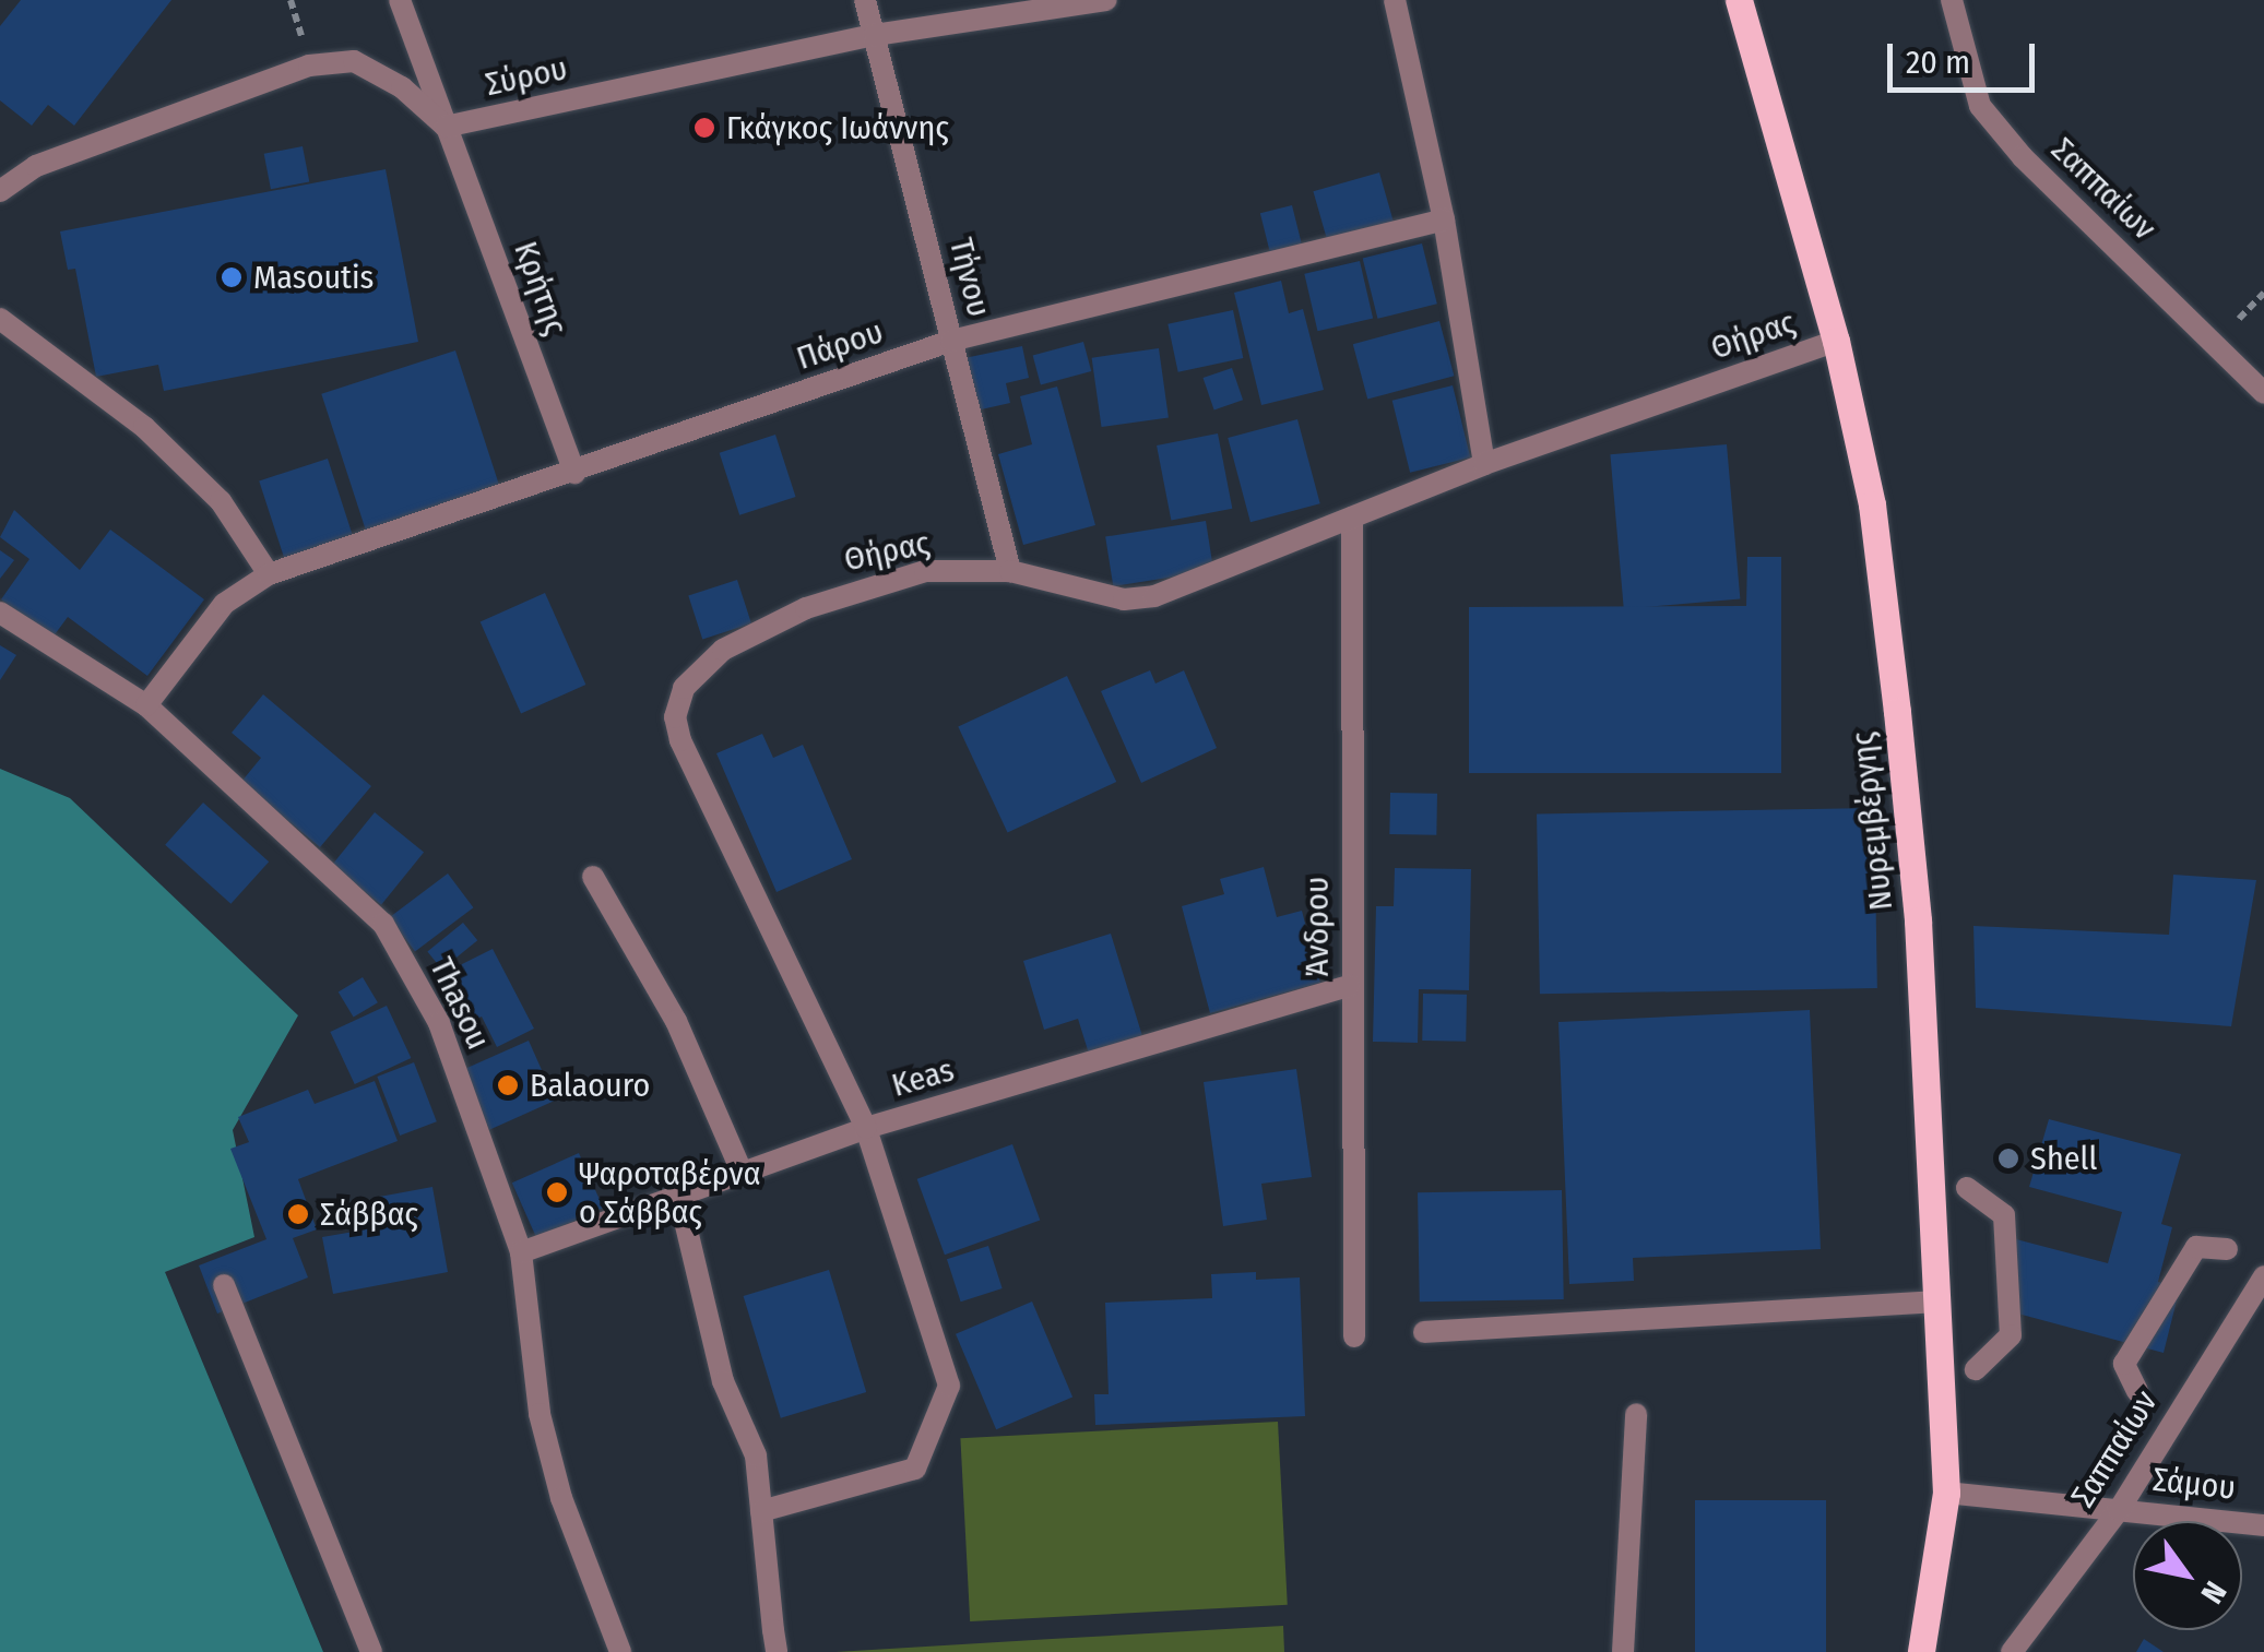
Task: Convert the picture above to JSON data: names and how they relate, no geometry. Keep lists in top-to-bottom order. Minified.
{"streets":{"main road":["Νυρεμβέργης"],"street":["Σύρου","Σαππαίων","Τήνου","Κρήτης","Θήρας","Πάρου","Άνδρου","Thasou","Keas","Σάμου"]},"crossings":[["Σύρου","Τήνου"],["Σύρου","Κρήτης"],["Σαππαίων","Σάμου"],["Τήνου","Θήρας"],["Τήνου","Πάρου"],["Κρήτης","Πάρου"],["Θήρας","Νυρεμβέργης"],["Θήρας","Άνδρου"],["Θήρας","Keas"],["Πάρου","Thasou"],["Νυρεμβέργης","Σάμου"],["Άνδρου","Keas"],["Thasou","Keas"]],"places":["Γκάγκος Ιωάννης","Masoutis","Balaouro","Shell","Ψαροταβέρνα ο Σάββας","Σάββας"],"scale_bar":"20 m","north":"bottom right"}
